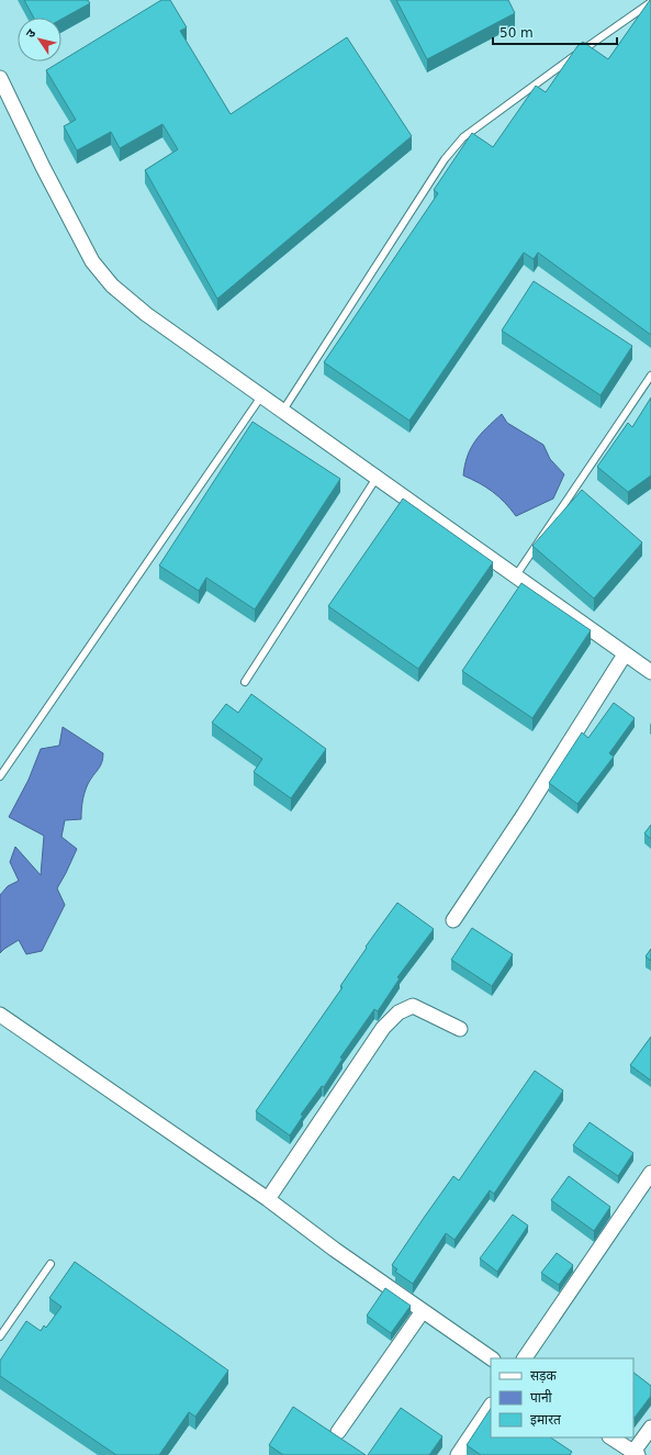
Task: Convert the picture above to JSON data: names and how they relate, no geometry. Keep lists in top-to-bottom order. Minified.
{"legend":["सड़क","पानी","इमारत"],"scale_bar":"50 m","north":"top left"}
